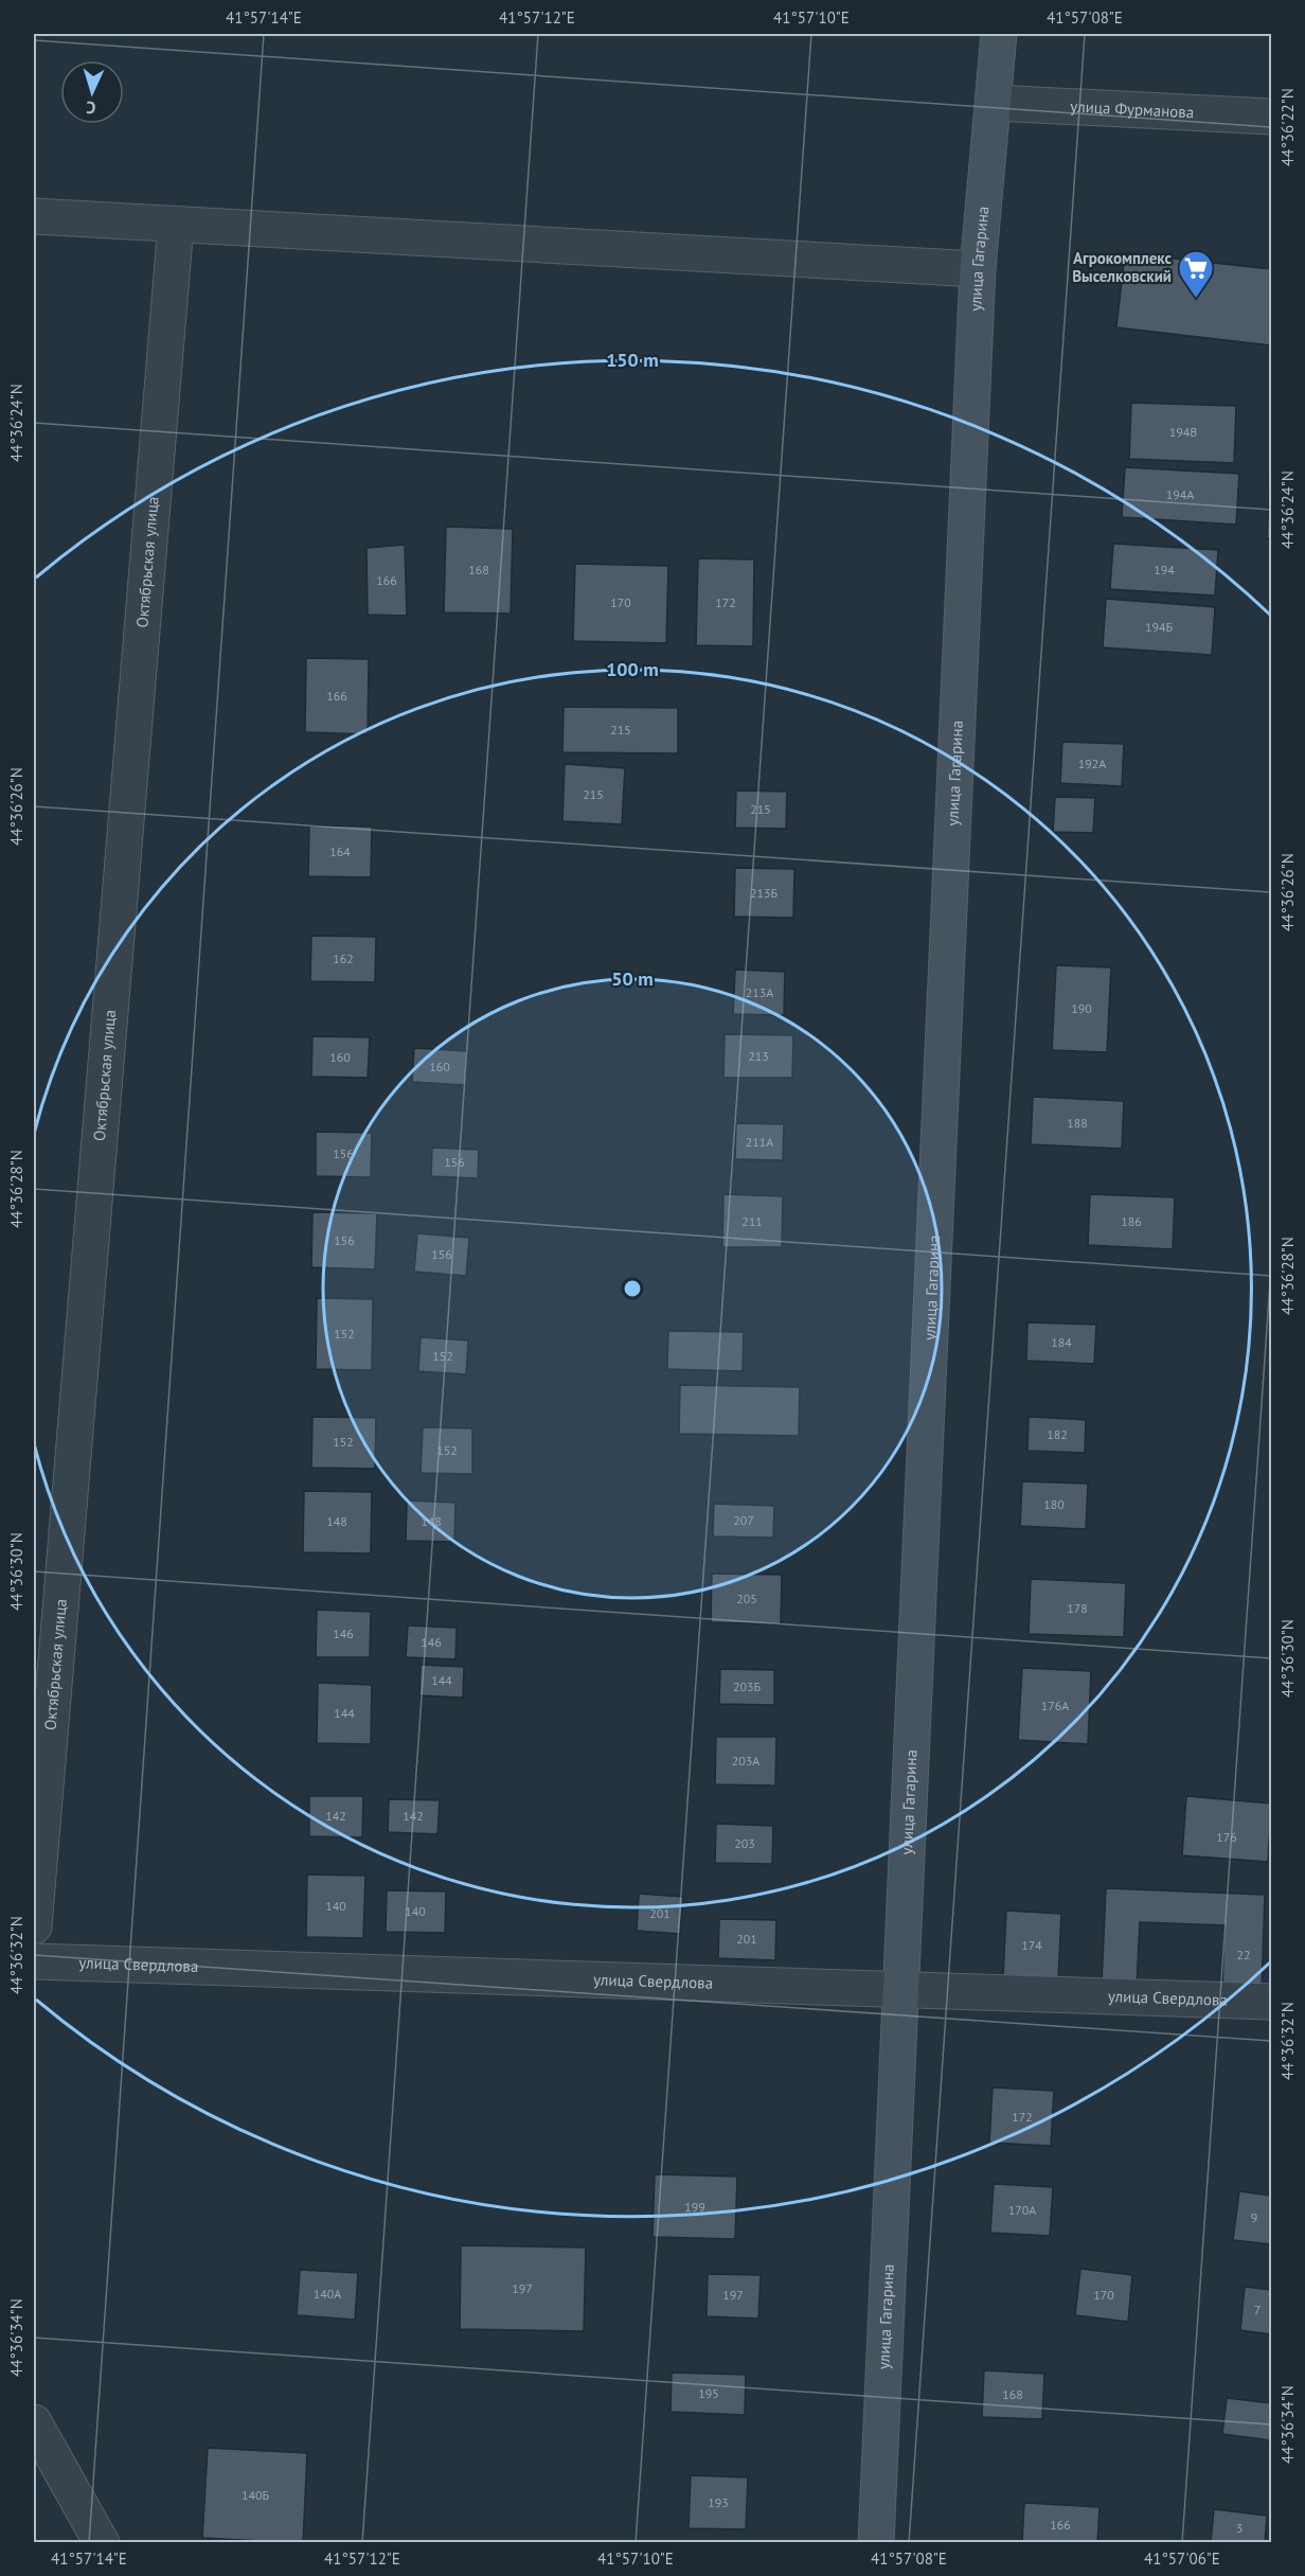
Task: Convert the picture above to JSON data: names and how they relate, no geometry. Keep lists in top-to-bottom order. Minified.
{"streets":{"main road":["улица Гагарина"],"street":["улица Фурманова","Октябрьская улица","улица Свердлова"]},"crossings":[["улица Фурманова","улица Гагарина"],["улица Гагарина","улица Свердлова"]],"places":{"supermarket":["Агрокомплекс Выселковский"]},"house_numbers":["194В","194А","168","194","166","170","172","194Б","166","215","192А","215","215","164","213Б","162","213А","190","213","160","160","188","211А","156","156","211","186","156","156","152","184","152","182","152","152","180","207","148","148","205","178","146","146","144","203Б","176А","144","203А","142","142","176","203","140","140","201","201","174","22","172","199","170А","9","197","140А","197","170","7","195","168","140Б","193","166","3"],"north":"bottom","coordinates":["41°57'14\"E","41°57'12\"E","41°57'10\"E","41°57'08\"E","44°36'22\"N","44°36'24\"N","44°36'26\"N","44°36'28\"N","44°36'30\"N","44°36'32\"N","44°36'34\"N","41°57'06\"E"],"rings":["150 m","100 m","50 m"]}
